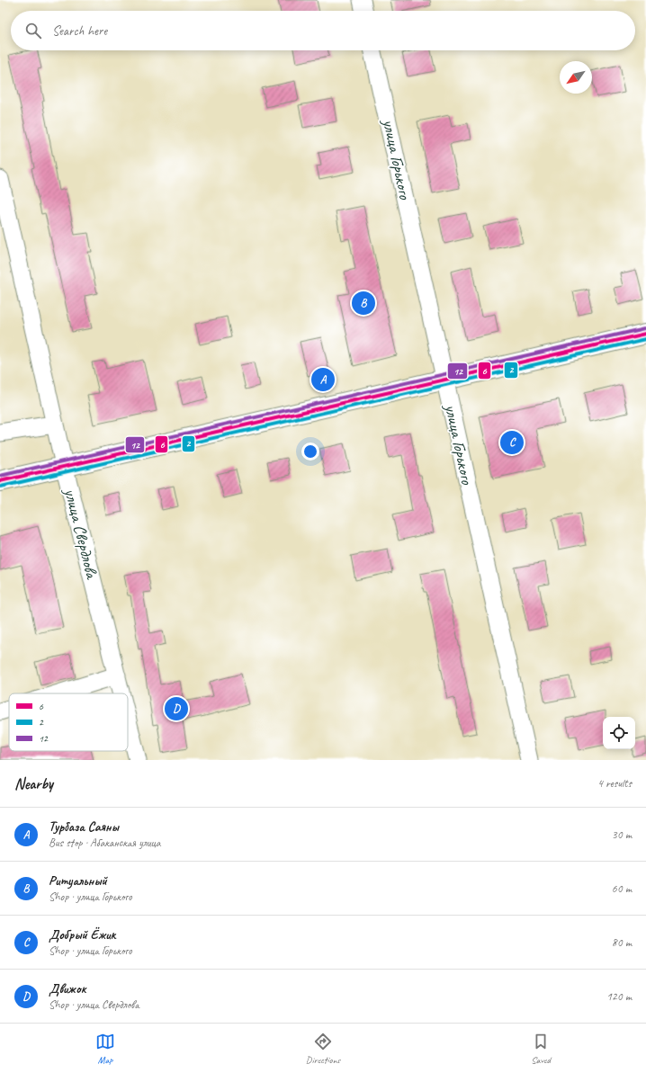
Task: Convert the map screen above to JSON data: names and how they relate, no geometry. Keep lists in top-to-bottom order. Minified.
{"streets":{"street":["улица Горького","улица Свердлова"]},"lines":["transit line 12","transit line 6","transit line 2"],"legend":["6","2","12"],"north":"bottom left","page":{"search":"Search here","pins":["B","A","C","D"],"heading":["Nearby","4 results"],"list":[{"mark":"A","name":"Турбаза Саяны","note":"Bus stop · Абаканская улица","value":"30 m"},{"mark":"B","name":"Ритуальный","note":"Shop · улица Горького","value":"60 m"},{"mark":"C","name":"Добрый Ёжик","note":"Shop · улица Горького","value":"80 m"},{"mark":"D","name":"Движок","note":"Shop · улица Свердлова","value":"120 m"}],"nav":["Map","Directions","Saved"]}}
